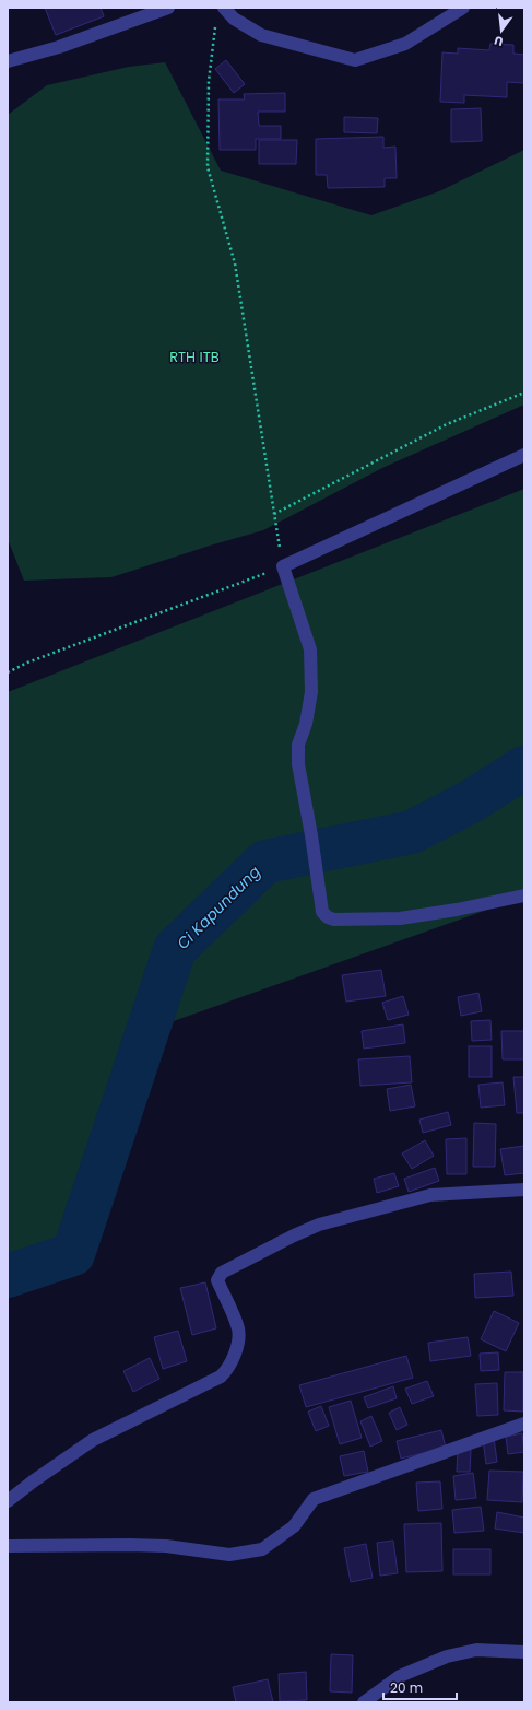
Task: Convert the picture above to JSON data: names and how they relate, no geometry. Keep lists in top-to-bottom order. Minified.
{"water":["Ci Kapundung"],"parks":["RTH ITB"],"scale_bar":"20 m","north":"bottom"}
